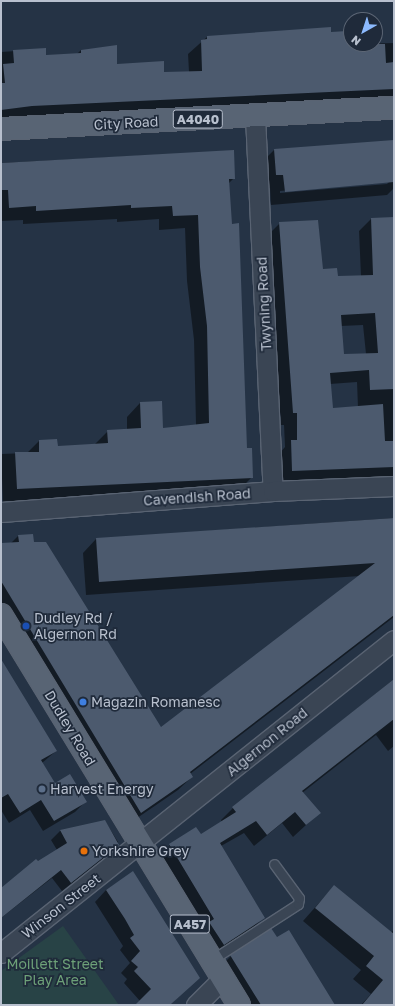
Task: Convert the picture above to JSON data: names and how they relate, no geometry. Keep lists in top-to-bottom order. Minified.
{"streets":{"main road":["A4040","City Road","Dudley Road","A457"],"street":["Twyning Road","Cavendish Road","Algernon Road","Winson Street"]},"crossings":[["City Road","Twyning Road"],["Twyning Road","Cavendish Road"],["Dudley Road","Algernon Road"],["Dudley Road","Winson Street"],["Algernon Road","Winson Street"]],"parks":["Moillett Street Play Area"],"places":["Dudley Rd / Algernon Rd","Magazin Romanesc","Harvest Energy","Yorkshire Grey"],"north":"bottom left"}
